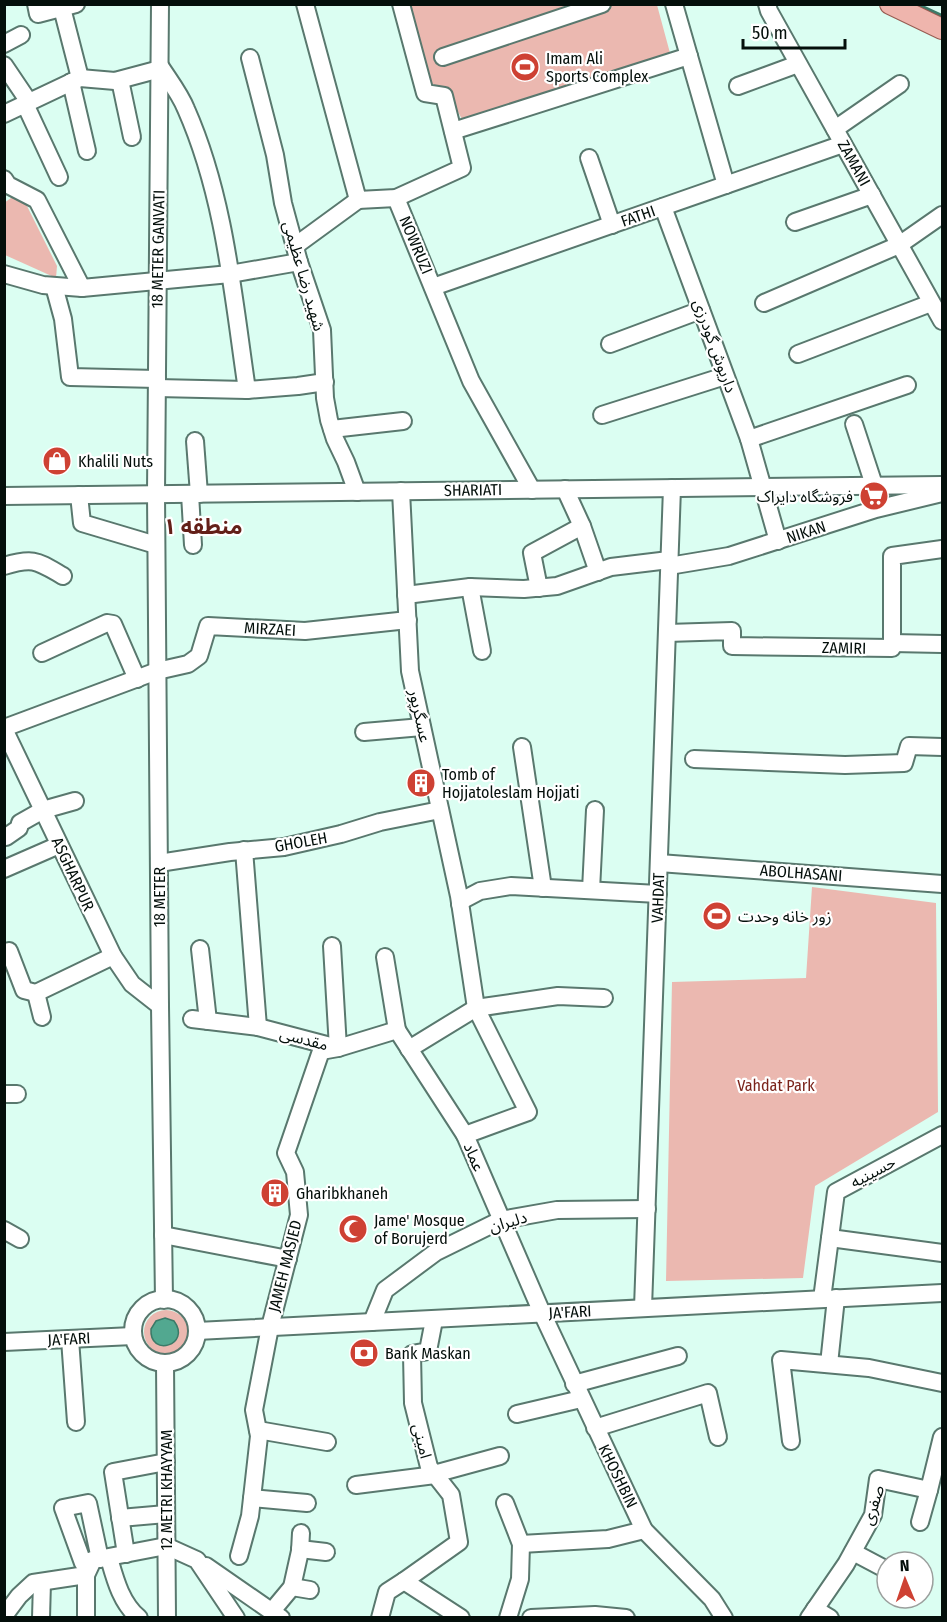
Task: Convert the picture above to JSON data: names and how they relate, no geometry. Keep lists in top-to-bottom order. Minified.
{"streets":{"street":["ZAMANI","FATHI","NOWRUZI","18 METER GANVATI","شهید رضا عظیمی","داریوش گودرزی","SHARIATI","NIKAN","MIRZAEI","ZAMIRI","عسگرپور","GHOLEH","ABOLHASANI","ASGHARPUR","18 METER","VAHDAT","مقدسی","عماد","حسینیه","دلیران","JAMEH MASJED","JA'FARI","امینی","KHOSHBIN","12 METRI KHAYYAM","صفری"]},"crossings":[["ZAMANI","FATHI"],["FATHI","NOWRUZI"],["FATHI","داریوش گودرزی"],["NOWRUZI","SHARIATI"],["18 METER GANVATI","SHARIATI"],["18 METER GANVATI","18 METER"],["شهید رضا عظیمی","SHARIATI"],["داریوش گودرزی","SHARIATI"],["داریوش گودرزی","NIKAN"],["SHARIATI","عسگرپور"],["SHARIATI","18 METER"],["SHARIATI","VAHDAT"],["NIKAN","عسگرپور"],["NIKAN","VAHDAT"],["MIRZAEI","عسگرپور"],["MIRZAEI","18 METER"],["ZAMIRI","VAHDAT"],["عسگرپور","GHOLEH"],["عسگرپور","عماد"],["GHOLEH","18 METER"],["ABOLHASANI","VAHDAT"],["ASGHARPUR","18 METER"],["18 METER","JA'FARI"],["18 METER","12 METRI KHAYYAM"],["VAHDAT","دلیران"],["VAHDAT","JA'FARI"],["مقدسی","JAMEH MASJED"],["عماد","دلیران"],["عماد","JA'FARI"],["عماد","KHOSHBIN"],["حسینیه","JA'FARI"],["دلیران","JA'FARI"],["JAMEH MASJED","JA'FARI"],["JA'FARI","امینی"],["JA'FARI","KHOSHBIN"],["JA'FARI","12 METRI KHAYYAM"]],"districts":["منطقه ۱"],"parks":["Vahdat Park"],"places":{"sports":["Imam Ali Sports Complex","زور خانه وحدت"],"shop":["Khalili Nuts"],"supermarket":["فروشگاه دایراک"],"building":["Tomb of Hojjatoleslam Hojjati","Gharibkhaneh"],"mosque":["Jame' Mosque of Borujerd"],"bank":["Bank Maskan"]},"scale_bar":"50 m","north":"top"}
